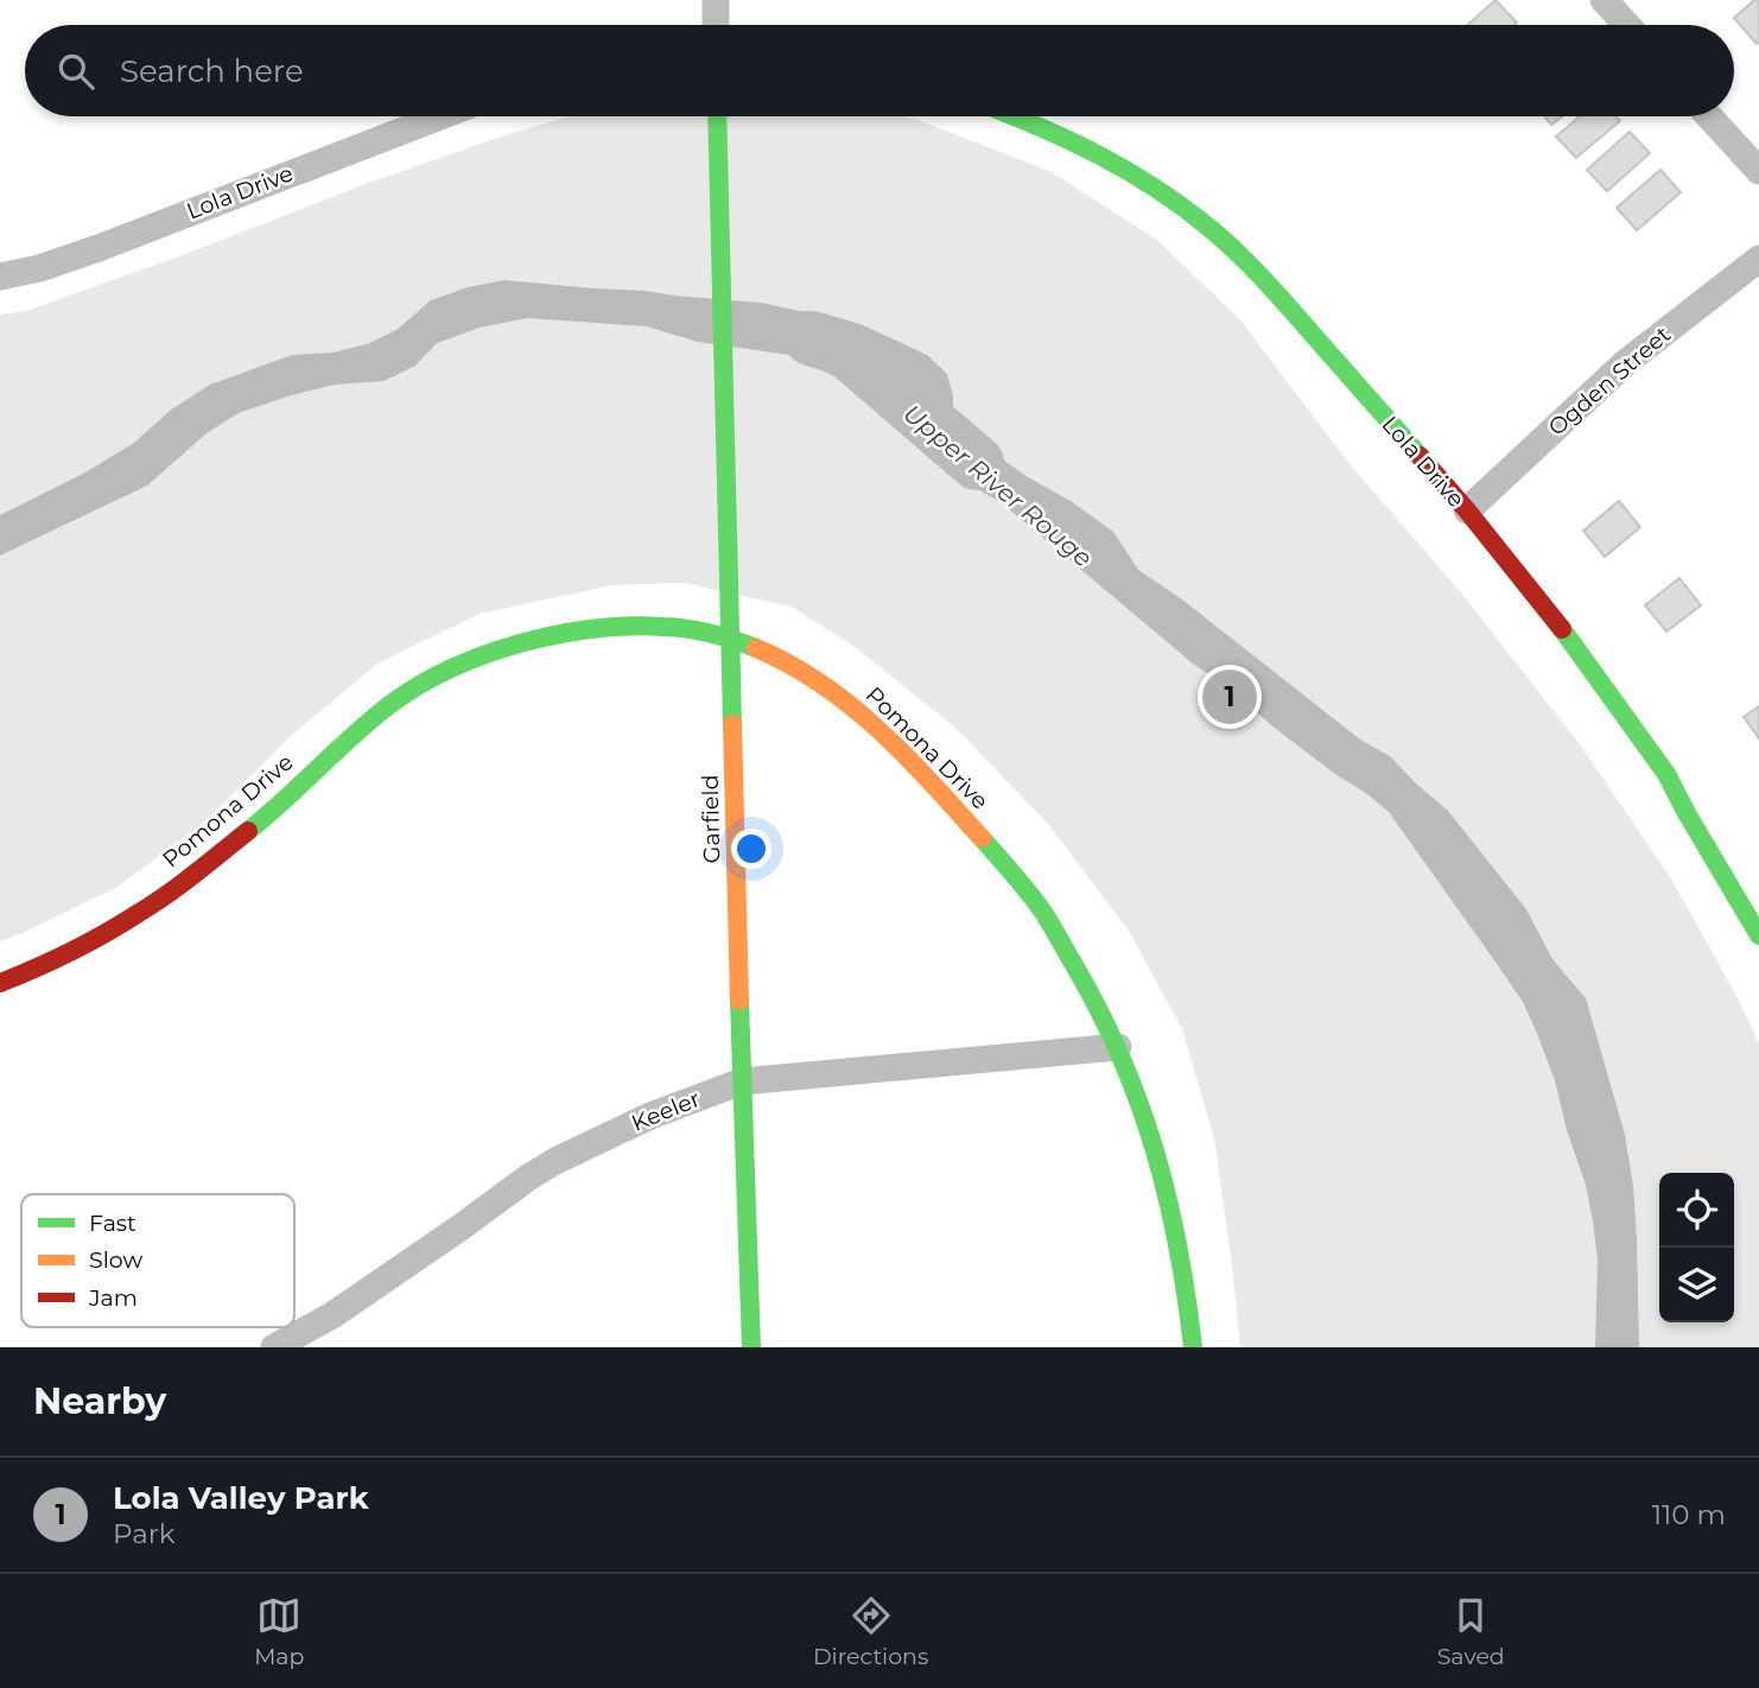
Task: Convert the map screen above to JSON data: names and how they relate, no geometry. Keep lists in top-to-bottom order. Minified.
{"streets":{"street":["Lola Drive","Ogden Street","Pomona Drive","Garfield","Keeler"]},"crossings":[["Lola Drive","Ogden Street"],["Pomona Drive","Garfield"],["Pomona Drive","Keeler"],["Garfield","Keeler"]],"water":["Upper River Rouge"],"legend":["Fast","Slow","Jam"],"page":{"search":"Search here","pins":"1","heading":"Nearby","list":[{"mark":"1","name":"Lola Valley Park","note":"Park","value":"110 m"}],"nav":["Map","Directions","Saved"]}}
